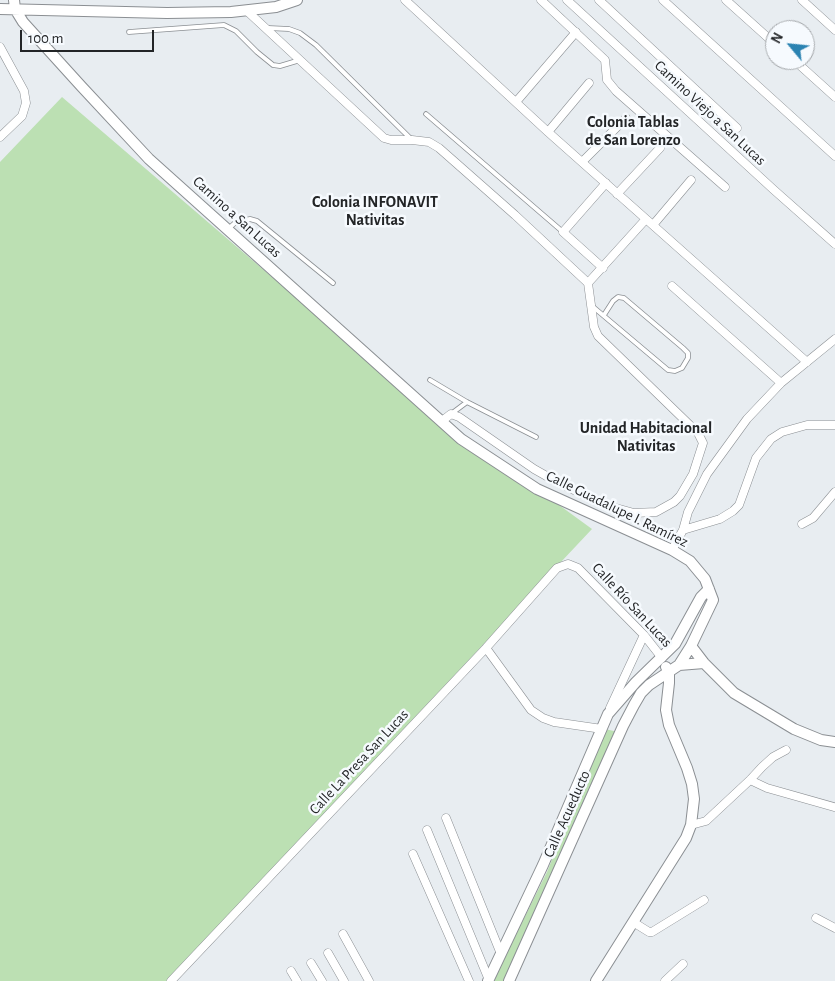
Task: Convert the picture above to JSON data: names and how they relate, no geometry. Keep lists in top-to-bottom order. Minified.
{"streets":{"street":["Camino Viejo a San Lucas","Camino a San Lucas","Calle Guadalupe I. Ramírez","Calle Río San Lucas","Calle La Presa San Lucas","Calle Acueducto"]},"crossings":[["Camino a San Lucas","Calle Guadalupe I. Ramírez"],["Calle Guadalupe I. Ramírez","Calle Acueducto"],["Calle Río San Lucas","Calle La Presa San Lucas"],["Calle Río San Lucas","Calle Acueducto"],["Calle La Presa San Lucas","Calle Acueducto"]],"districts":["Colonia Tablas de San Lorenzo","Colonia INFONAVIT Nativitas","Unidad Habitacional Nativitas"],"scale_bar":"100 m","north":"top left"}
